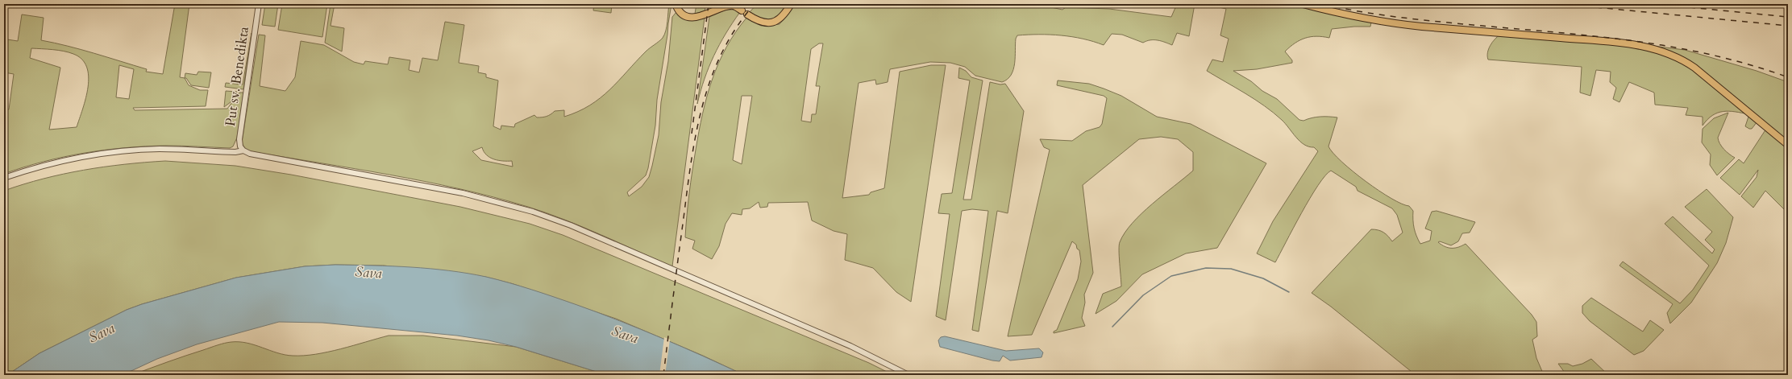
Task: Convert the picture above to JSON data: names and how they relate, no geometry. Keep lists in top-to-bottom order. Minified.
{"streets":{"street":["Put sv. Benedikta"]},"water":["Sava"]}
